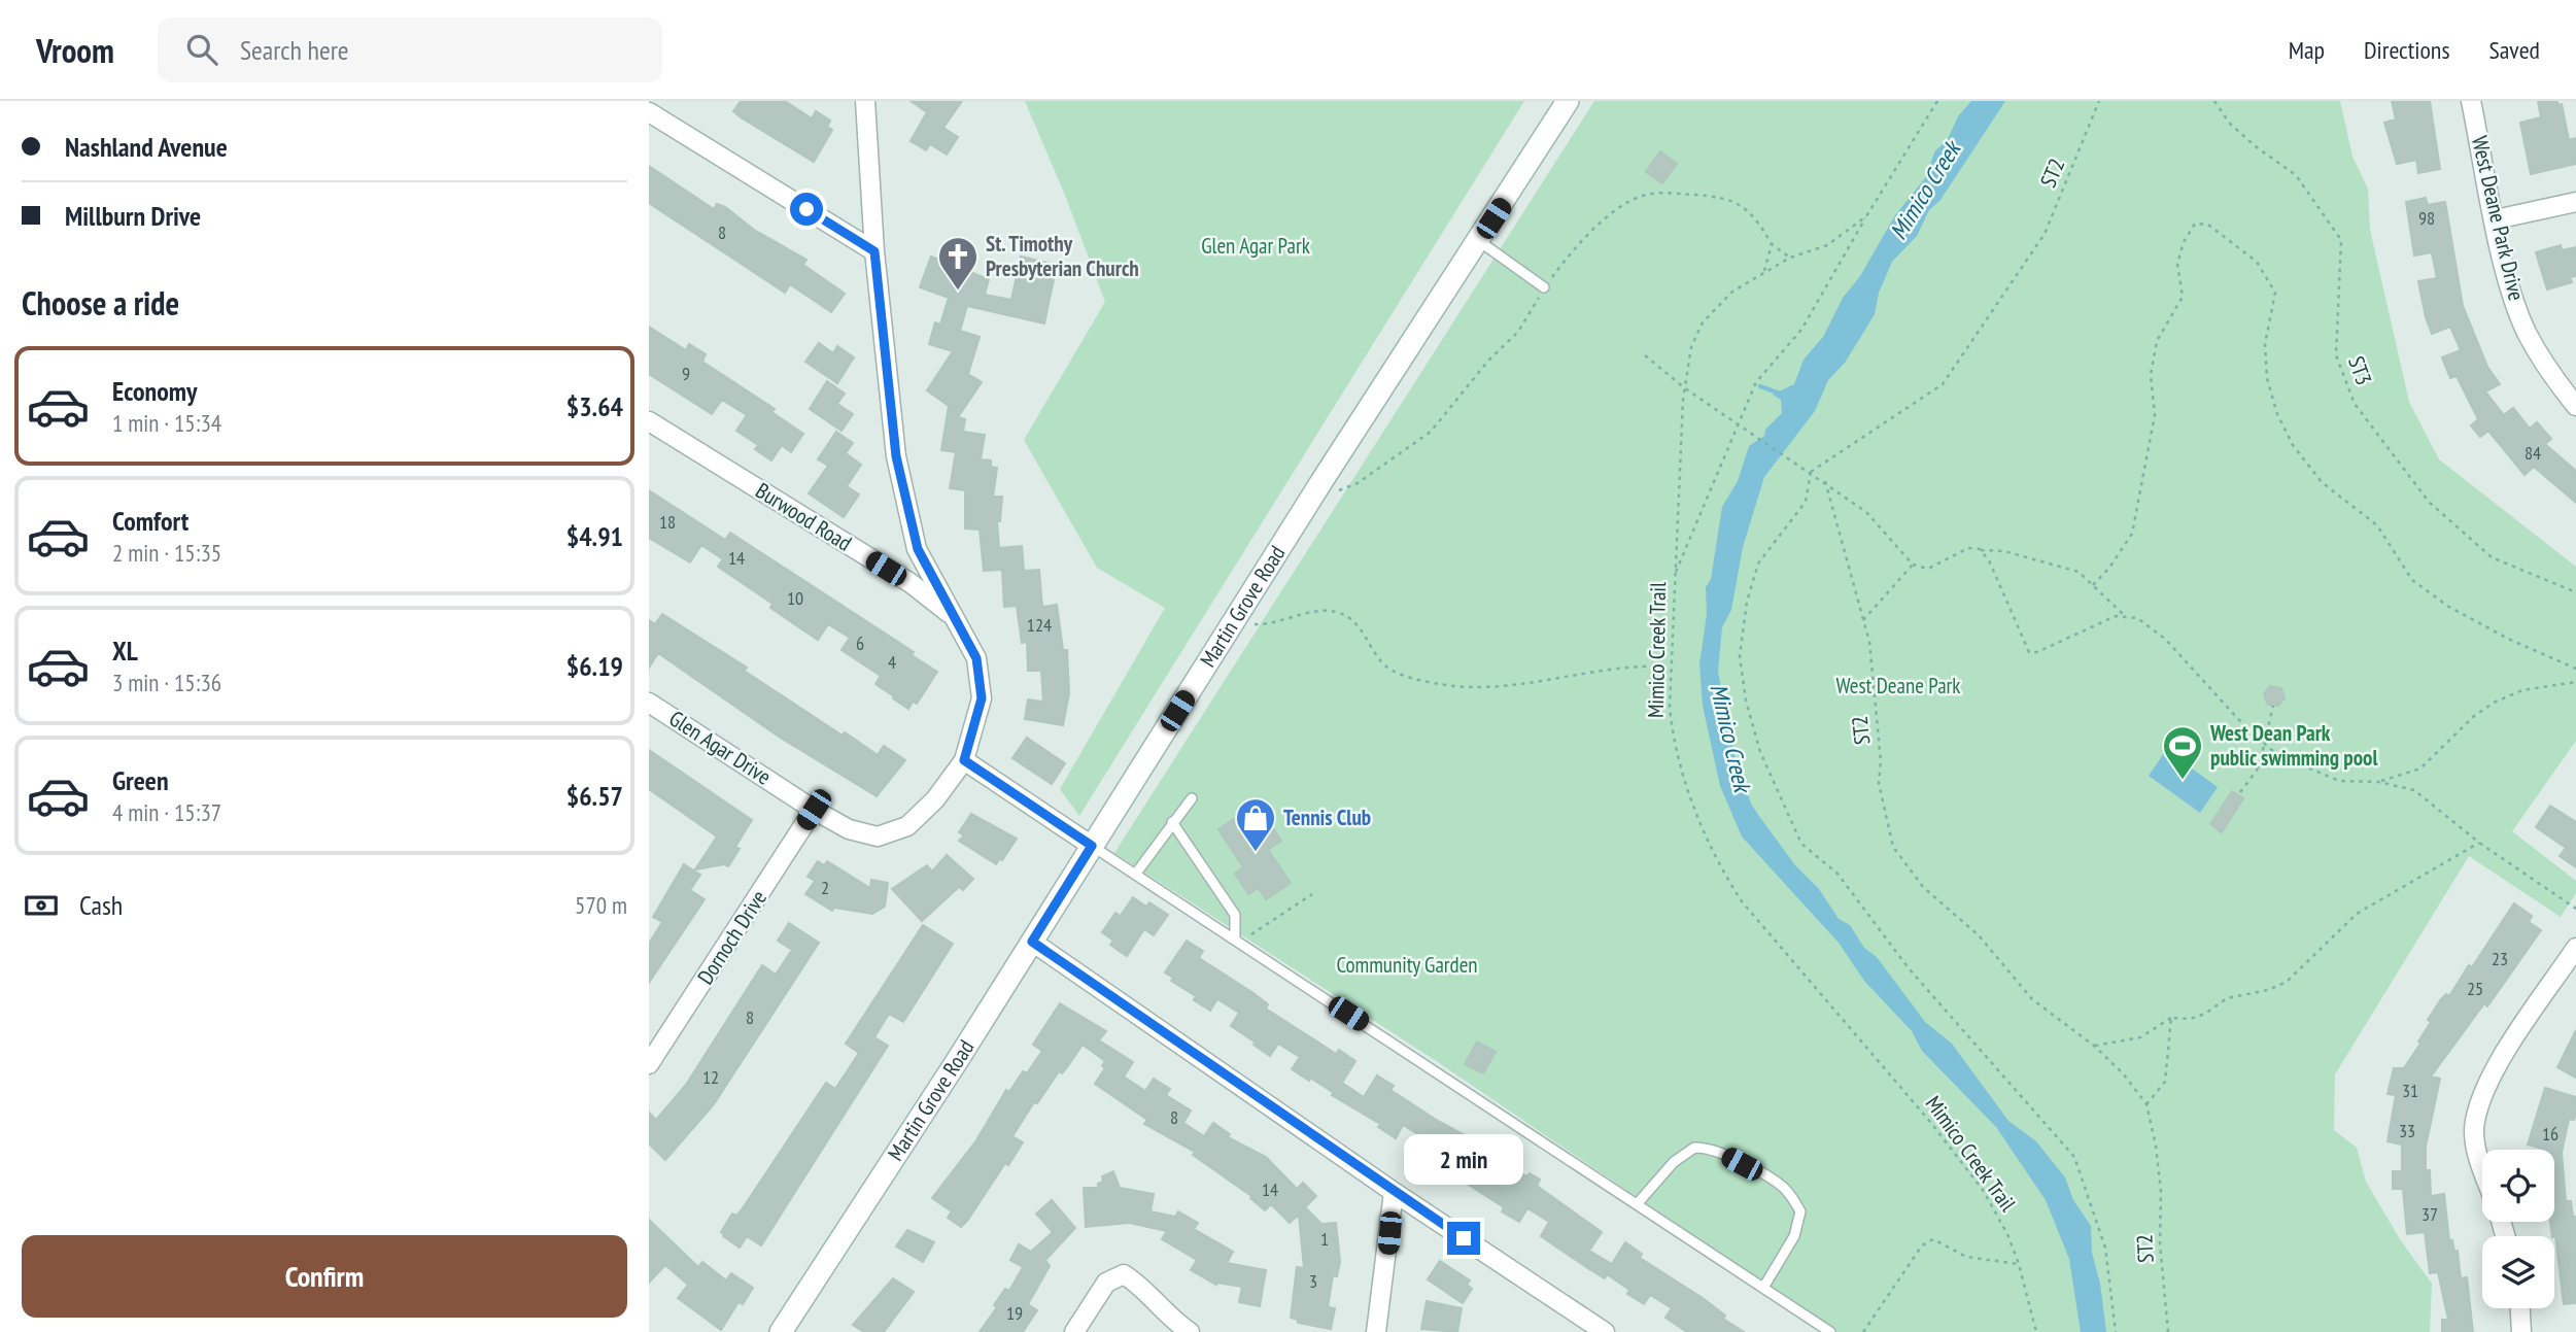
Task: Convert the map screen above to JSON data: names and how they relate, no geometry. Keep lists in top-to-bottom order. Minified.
{"streets":{"main road":["Martin Grove Road"],"street":["West Deane Park Drive","Burwood Road","Glen Agar Drive","Dornoch Drive"],"path":["ST2","ST3","Mimico Creek Trail"]},"crossings":[["Glen Agar Drive","Dornoch Drive"]],"water":["Mimico Creek"],"parks":["Glen Agar Park","West Deane Park","Community Garden"],"places":{"church":["St. Timothy Presbyterian Church"],"sports":["West Dean Park public swimming pool"],"shop":["Tennis Club"]},"house_numbers":["98","8","9","84","18","14","10","124","6","4","2","23","25","8","12","31","8","33","16","14","37","1","3","19"],"page":{"header":"Vroom","search":"Search here","nav":["Map","Directions","Saved"],"banner":["Nashland Avenue","Millburn Drive"],"heading":"Choose a ride","list":[{"name":"Economy","note":"1 min · 15:34","value":"$3.64"},{"name":"Comfort","note":"2 min · 15:35","value":"$4.91"},{"name":"XL","note":"3 min · 15:36","value":"$6.19"},{"name":"Green","note":"4 min · 15:37","value":"$6.57"}],"pay":["Cash","570 m"],"bubble":"2 min","buttons":"Confirm"}}
